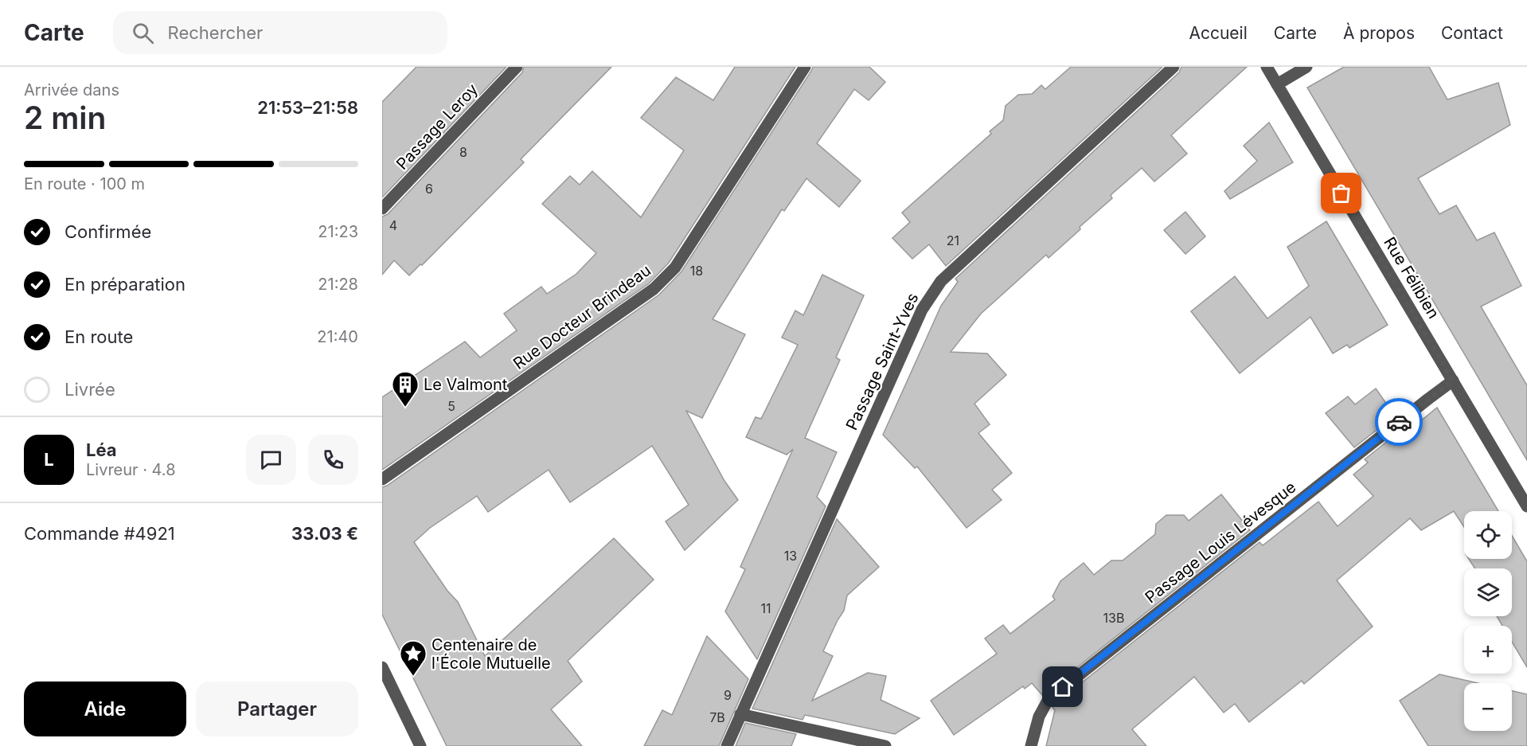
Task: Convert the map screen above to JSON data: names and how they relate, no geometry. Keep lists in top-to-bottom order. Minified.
{"streets":{"street":["Passage Leroy","Rue Félibien","Rue Docteur Brindeau","Passage Saint-Yves","Passage Louis Lévesque"]},"crossings":[["Rue Félibien","Passage Louis Lévesque"]],"places":{"building":["Le Valmont"],"place":["Centenaire de l'École Mutuelle"]},"house_numbers":["8","6","4","21","18","5","13","11","13B","9","7B"],"page":{"header":"Carte","search":"Rechercher","nav":["Accueil","Carte","À propos","Contact"],"heading":["2 min","Arrivée dans","21:53–21:58"],"panel":["Léa","Livreur · 4.8","Commande #4921","33.03 €"],"bar":"En route · 100 m","list":[["Confirmée","21:23"],["En préparation","21:28"],["En route","21:40"],"Livrée"],"round":"L","map_buttons":["+","−"],"buttons":["Aide","Partager"]}}
